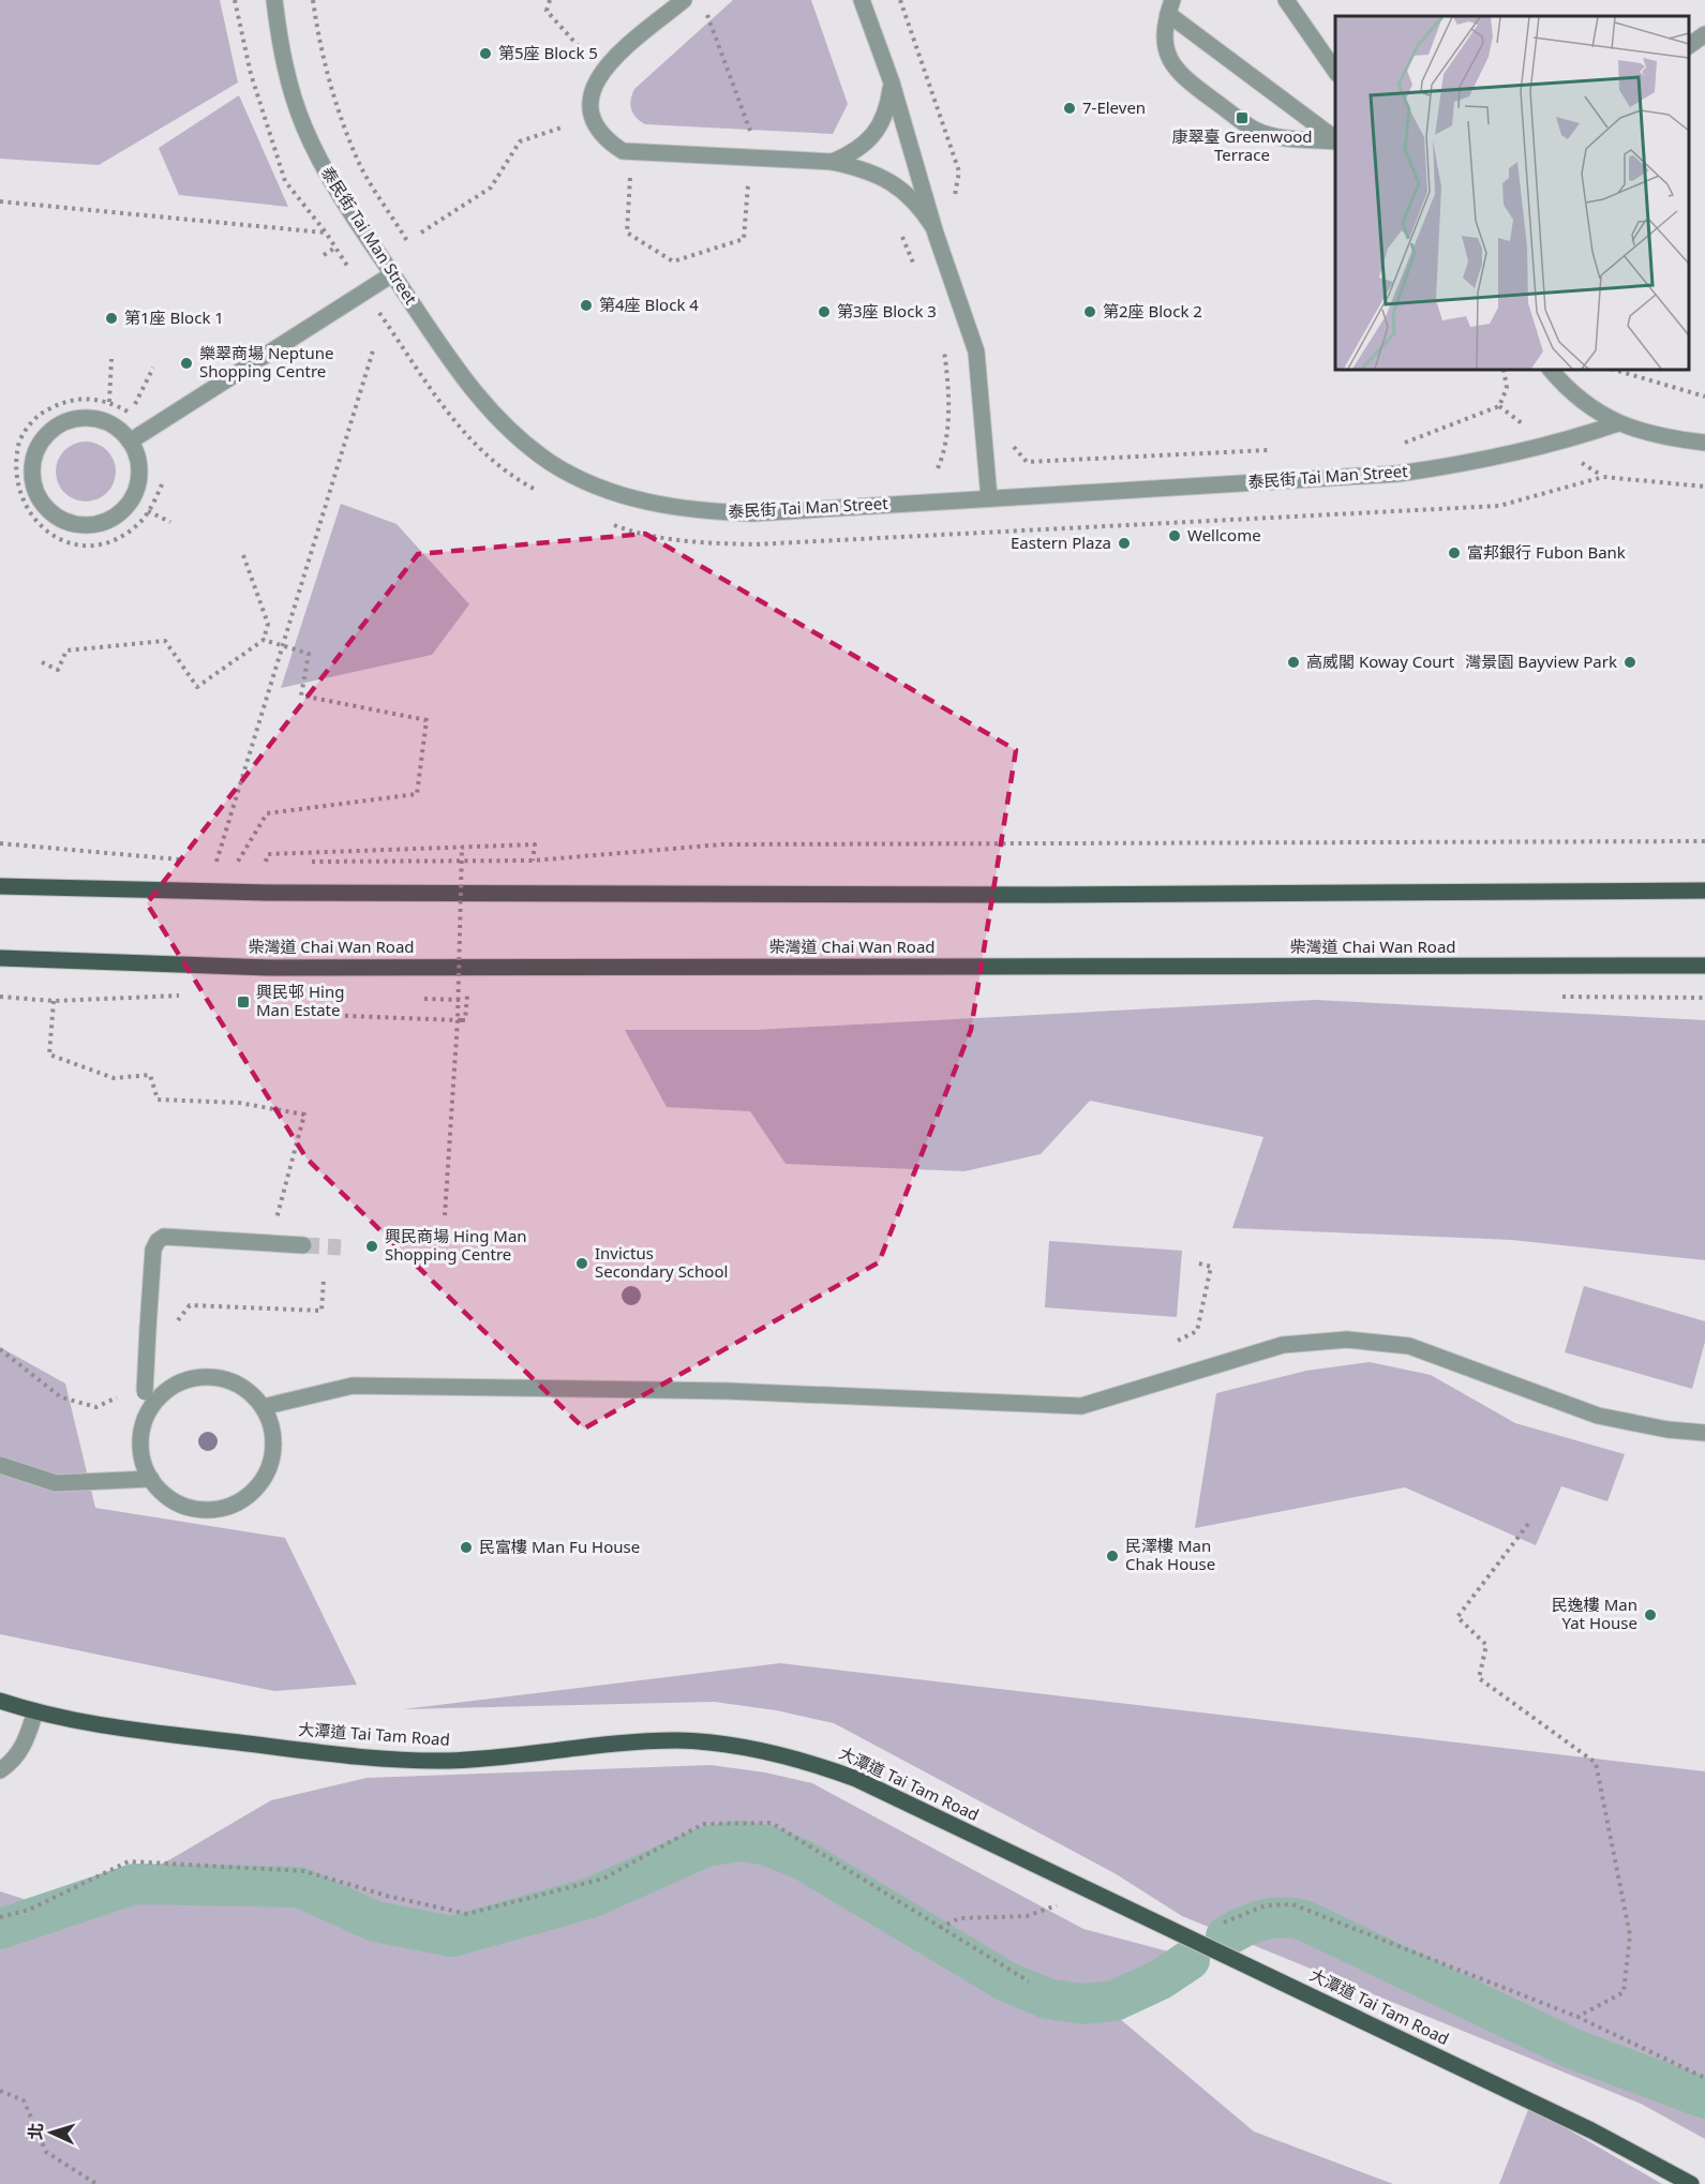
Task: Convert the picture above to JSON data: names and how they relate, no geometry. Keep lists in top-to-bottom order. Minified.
{"streets":{"main road":["柴灣道 Chai Wan Road","大潭道 Tai Tam Road"],"street":["泰民街 Tai Man Street"]},"places":{"other":["第5座 Block 5","7-Eleven","第4座 Block 4","第3座 Block 3","第2座 Block 2","第1座 Block 1","樂翠商場 Neptune Shopping Centre","Wellcome","Eastern Plaza","富邦銀行 Fubon Bank","高威閣 Koway Court","灣景園 Bayview Park","興民商場 Hing Man Shopping Centre","Invictus Secondary School","民富樓 Man Fu House","民澤樓 Man Chak House","民逸樓 Man Yat House"],"transit":["康翠臺 Greenwood Terrace","興民邨 Hing Man Estate"]},"north":"left"}
